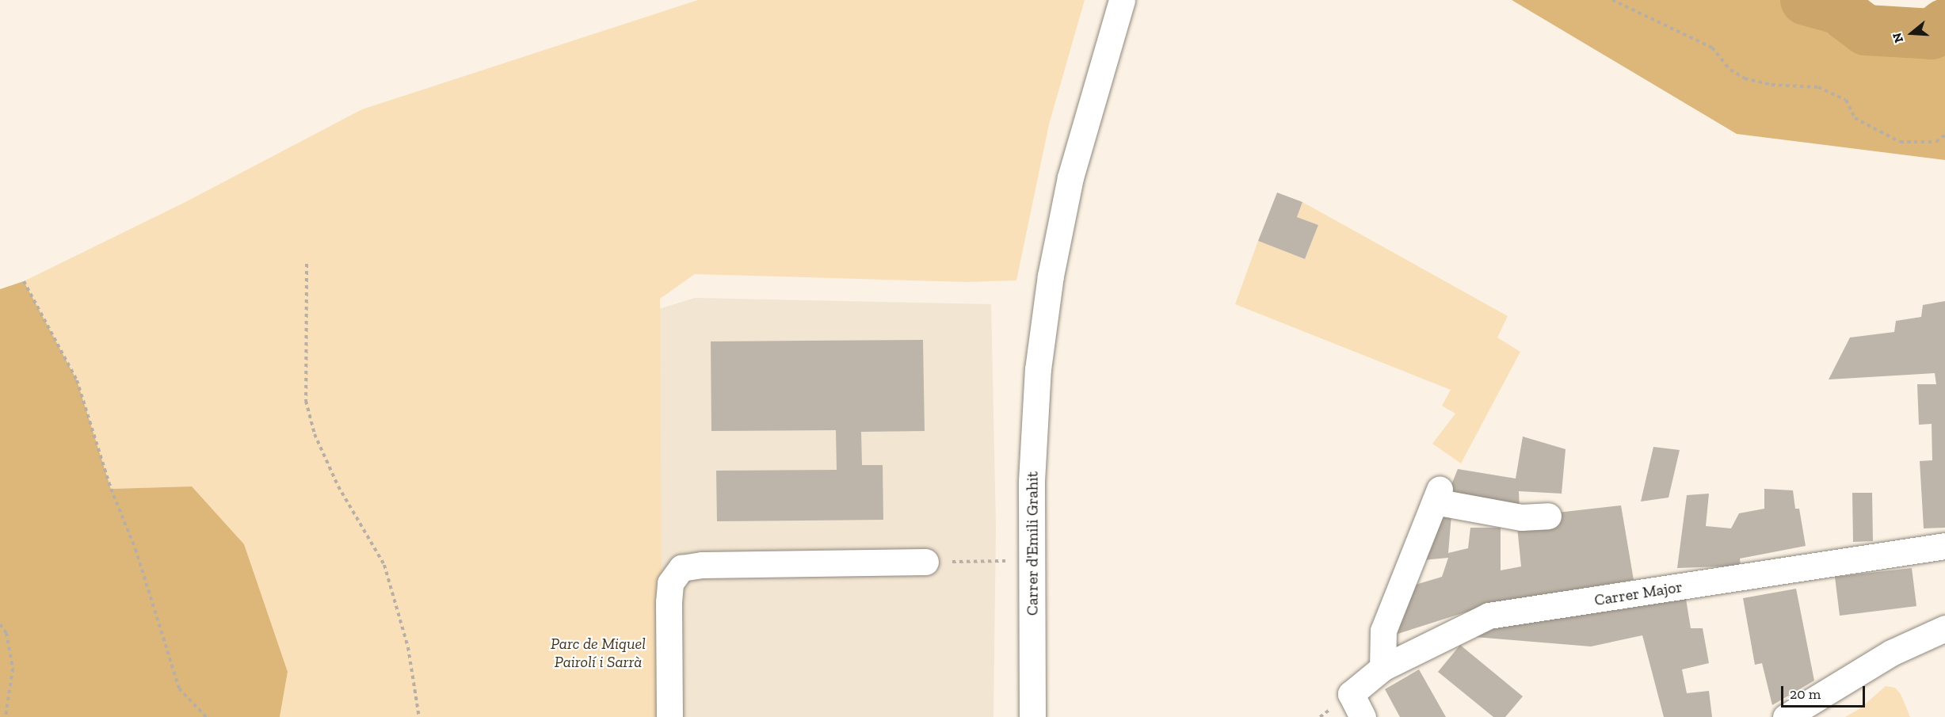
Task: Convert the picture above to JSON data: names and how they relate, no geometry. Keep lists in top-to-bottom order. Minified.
{"streets":{"street":["Carrer d'Emili Grahit","Carrer Major"]},"parks":["Parc de Miquel Pairolí i Sarrà"],"scale_bar":"20 m","north":"left"}
